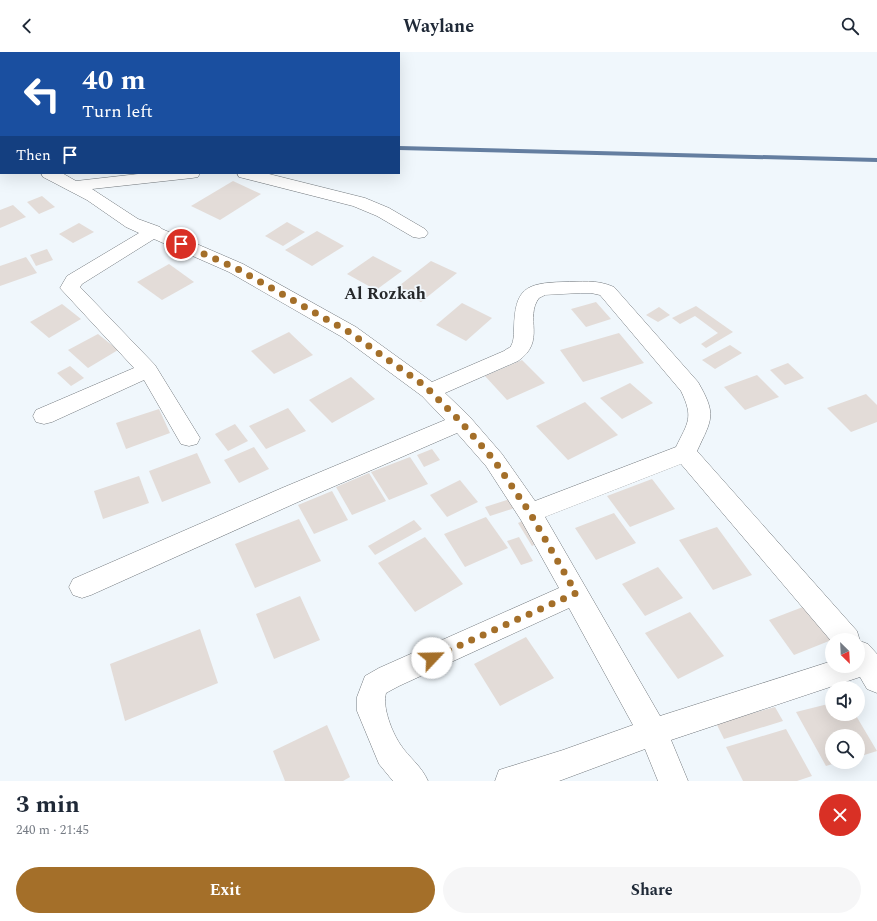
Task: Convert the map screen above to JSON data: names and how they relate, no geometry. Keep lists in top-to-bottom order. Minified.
{"districts":["Al Rozkah"],"north":"bottom right","page":{"header":"Waylane","turn":["40 m","Turn left"],"then":"Then","heading":["3 min","240 m · 21:45"],"buttons":["Exit","Share"]}}
